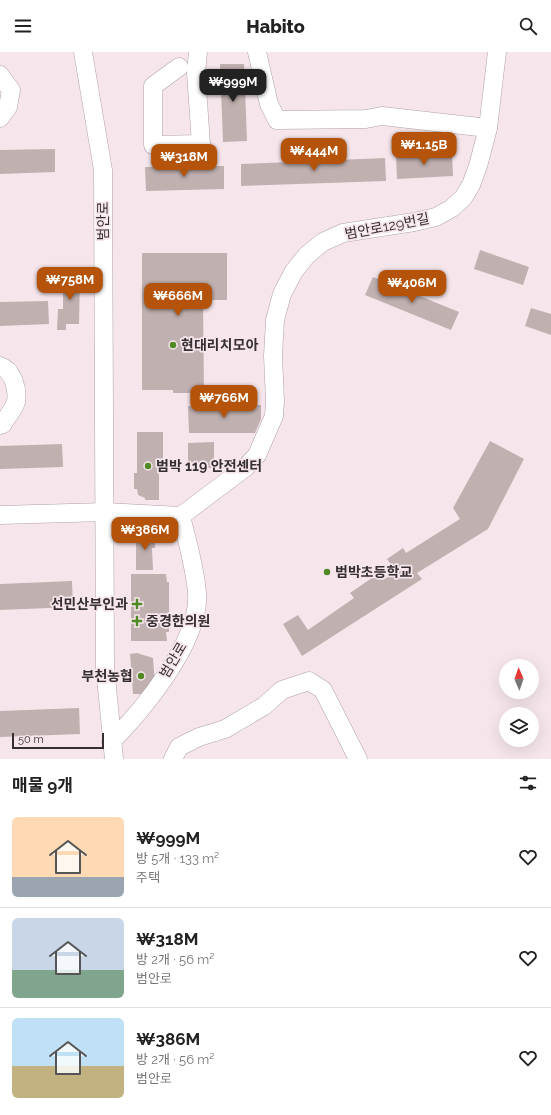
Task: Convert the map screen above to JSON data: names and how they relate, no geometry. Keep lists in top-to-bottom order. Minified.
{"streets":{"street":["범안로","범안로129번길"]},"crossings":[["범안로","범안로129번길"]],"places":{"other":["현대리치모아","범박 119 안전센터","범박초등학교","부천농협"],"health":["선민산부인과","중경한의원"]},"scale_bar":"50 m","north":"top","page":{"header":"Habito","price":["₩999M","₩1.15B","₩444M","₩318M","₩758M","₩406M","₩666M","₩766M","₩386M"],"scale":"50 m","heading":"매물 9개","list":[{"name":"₩999M","note":"방 5개 · 133 m² · 주택"},{"name":"₩318M","note":"방 2개 · 56 m² · 범안로"},{"name":"₩386M","note":"방 2개 · 56 m² · 범안로"}]}}
